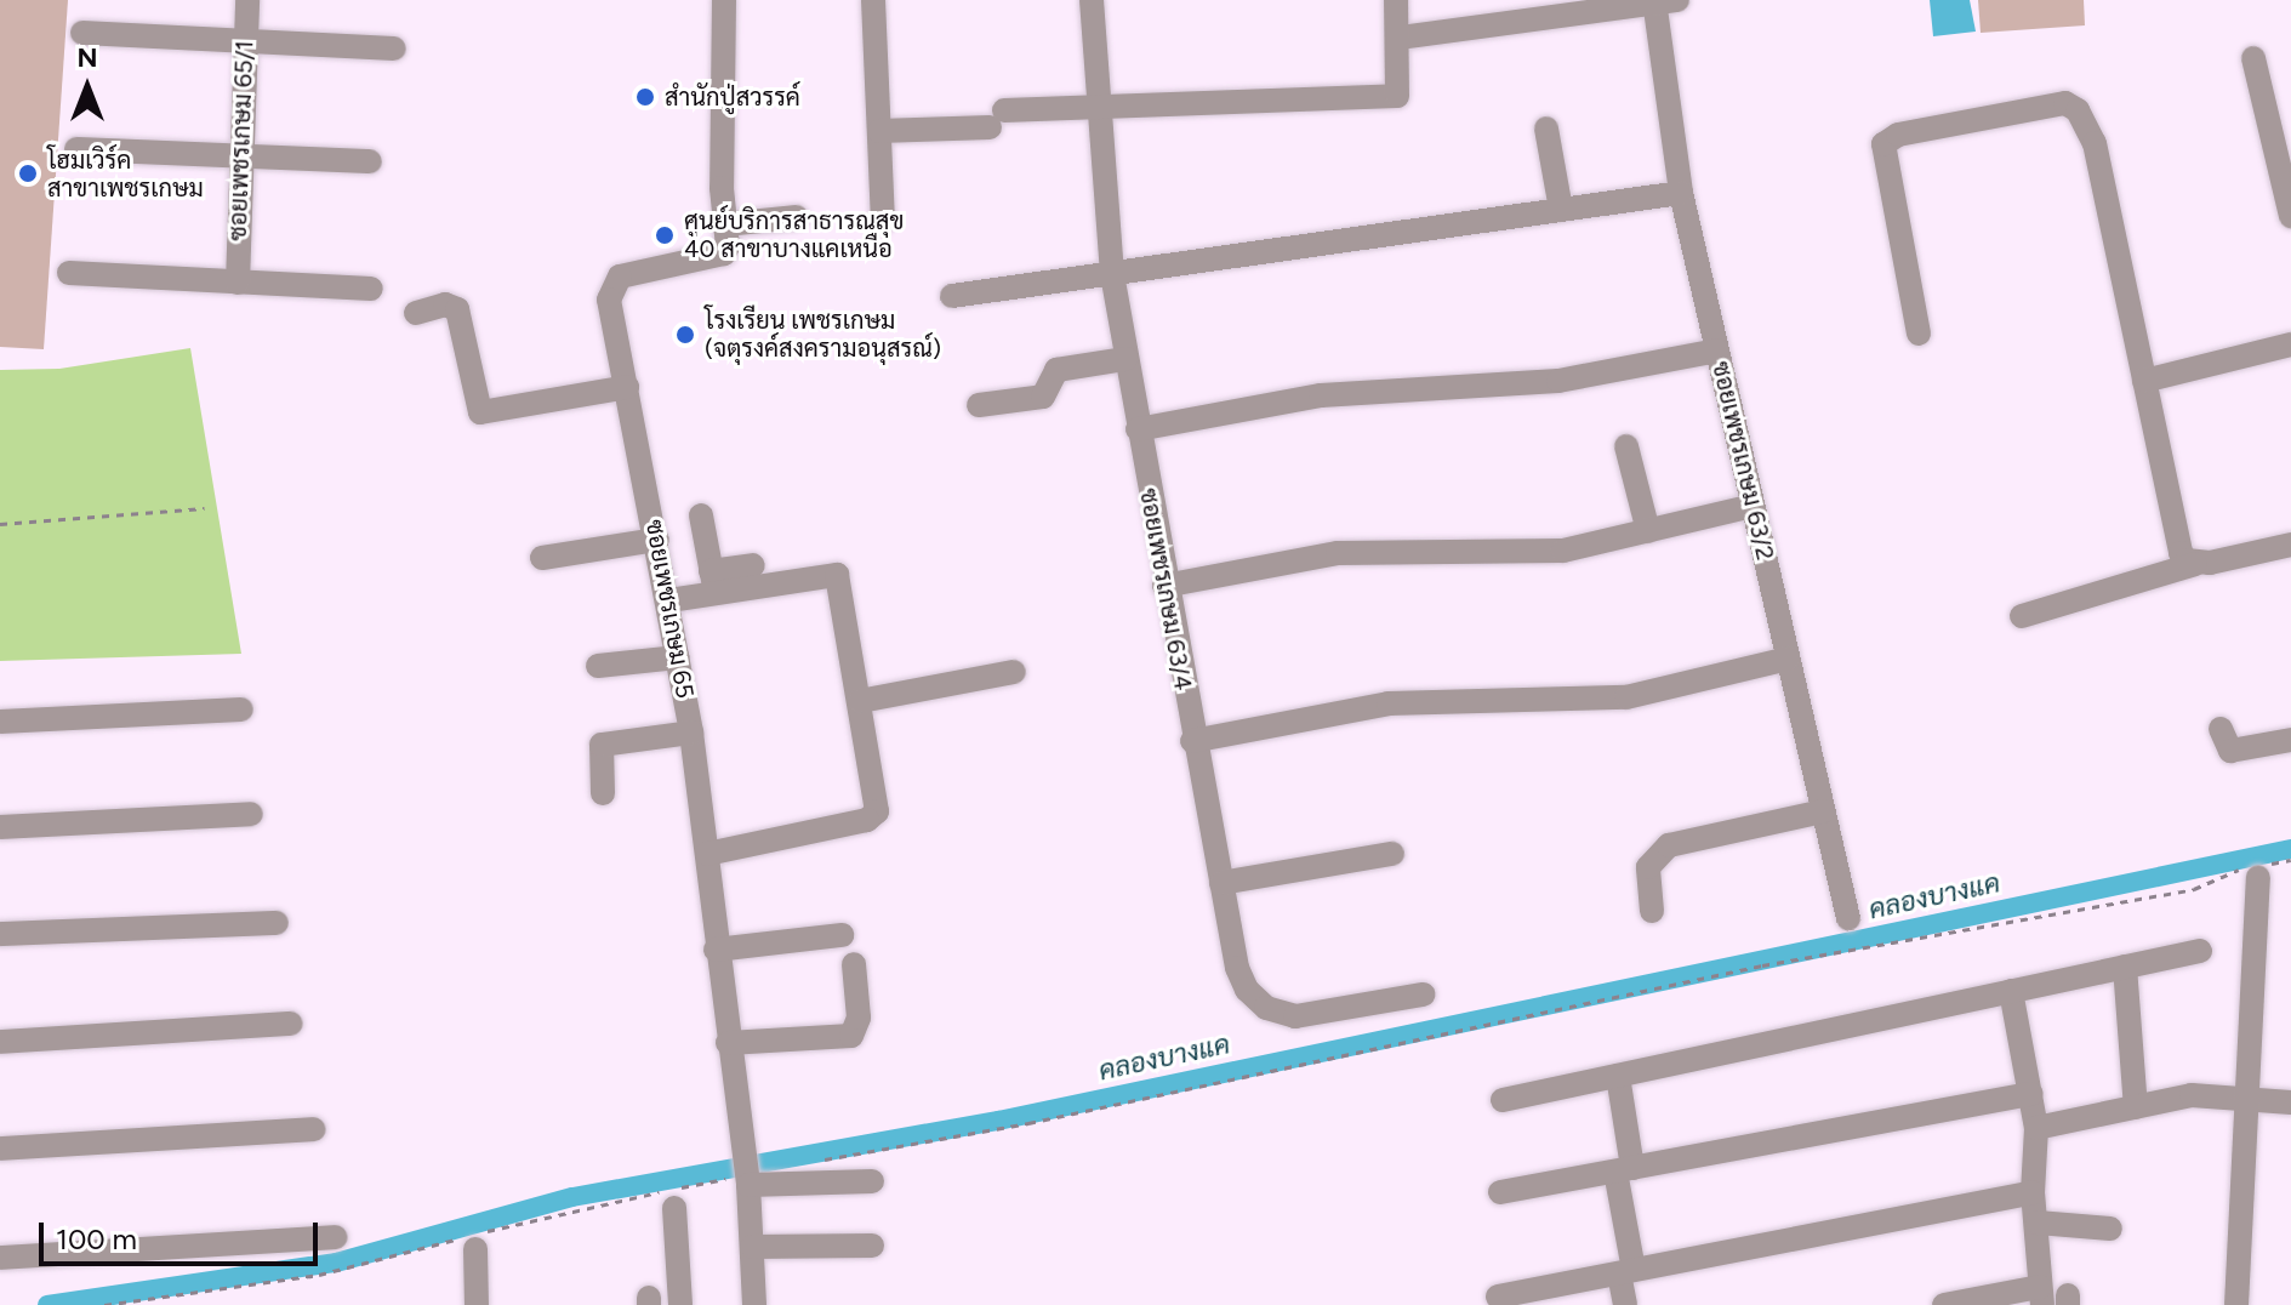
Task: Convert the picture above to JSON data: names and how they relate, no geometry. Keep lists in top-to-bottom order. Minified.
{"streets":{"street":["ซอยเพชรเกษม 65/1","ซอยเพชรเกษม 63/2","ซอยเพชรเกษม 63/4","ซอยเพชรเกษม 65"]},"water":["คลองบางแค"],"places":["สำนักปู่สวรรค์","โฮมเวิร์ค สาขาเพชรเกษม","ศูนย์บริการสาธารณสุข 40 สาขาบางแคเหนือ","โรงเรียน เพชรเกษม (จตุรงค์สงครามอนุสรณ์)"],"scale_bar":"100 m","north":"top"}
